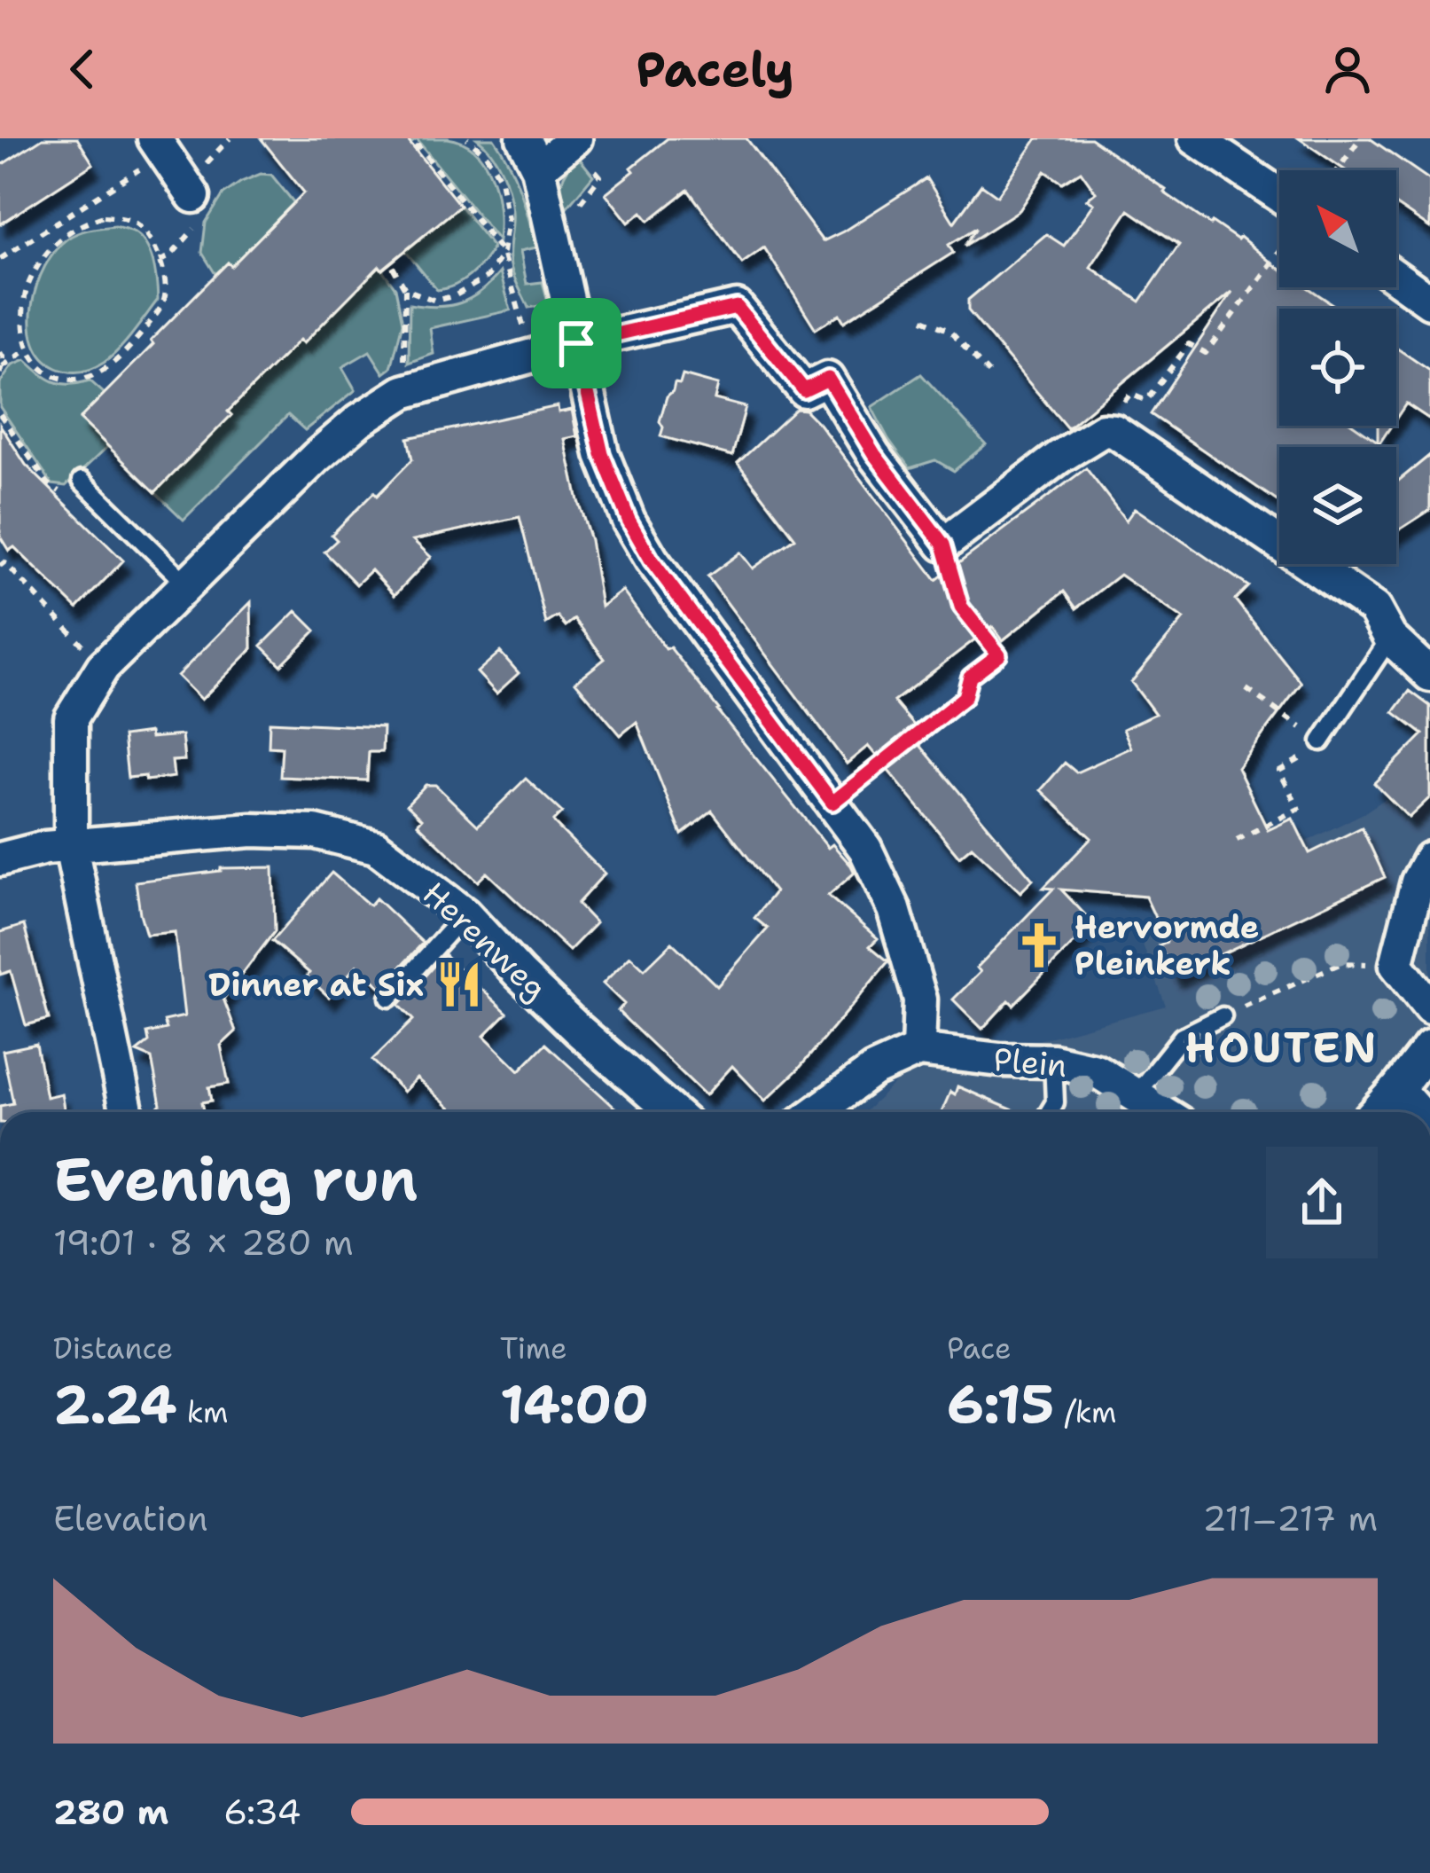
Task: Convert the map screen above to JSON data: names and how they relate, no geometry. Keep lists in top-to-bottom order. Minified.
{"streets":{"street":["Herenweg","Plein"]},"districts":["HOUTEN"],"places":{"church":["Hervormde Pleinkerk"],"restaurant":["Dinner at Six"]},"north":"top left","page":{"header":"Pacely","heading":["Evening run","19:01 · 8 × 280 m"],"stats":[["Distance","2.24 km"],["Time","14:00"],["Pace","6:15 /km"]],"chart":["Elevation","211–217 m"],"list":[{"name":"280 m","note":"6:34"}]}}
